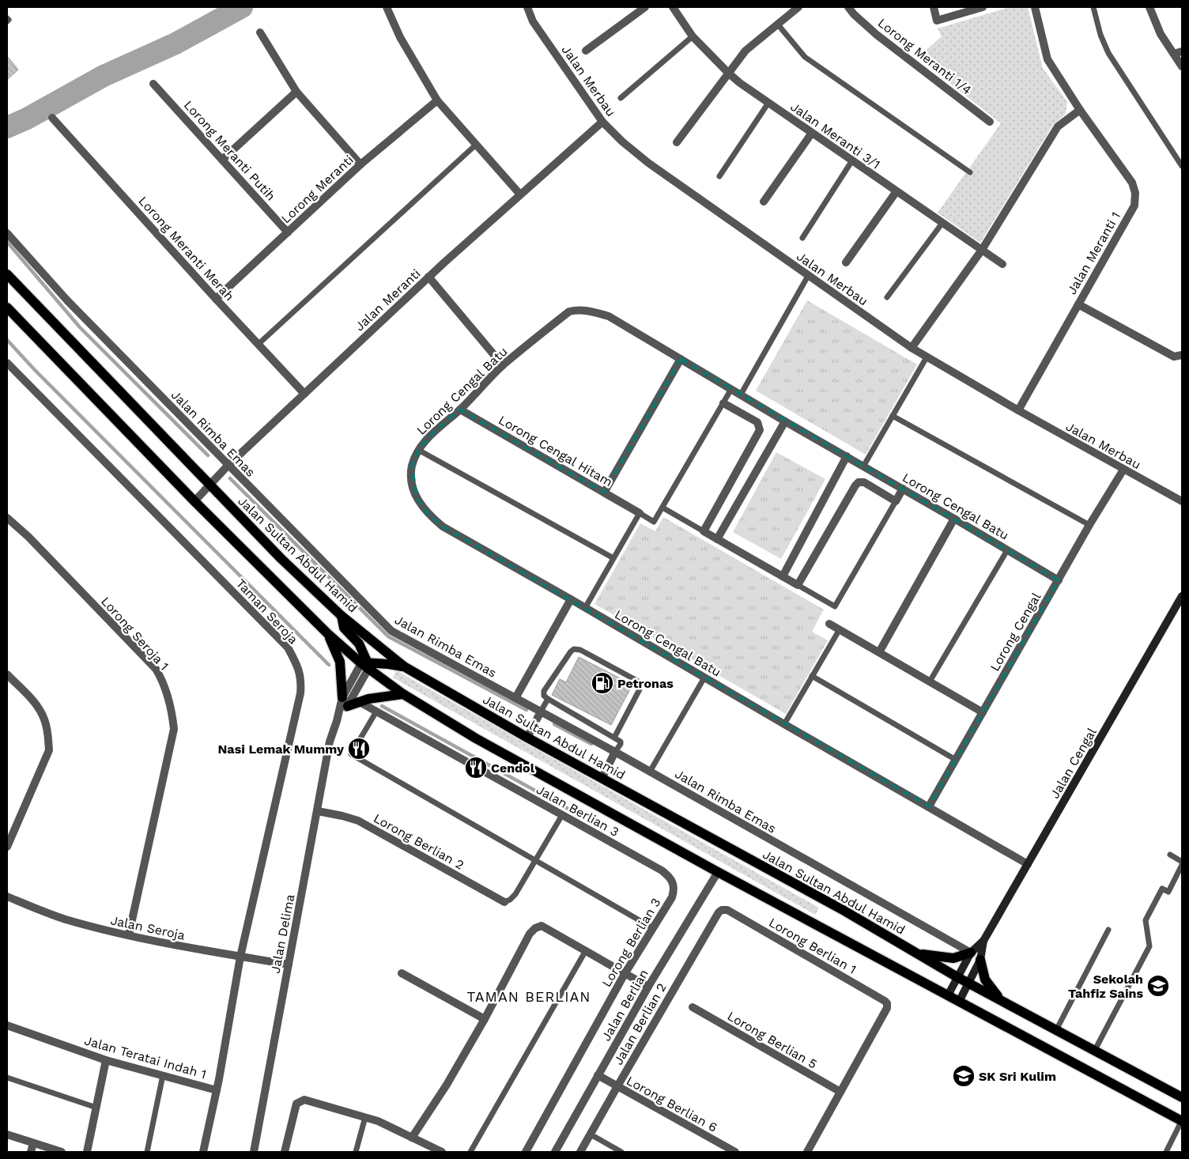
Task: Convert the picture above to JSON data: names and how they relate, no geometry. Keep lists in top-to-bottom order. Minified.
{"streets":{"main road":["Jalan Sultan Abdul Hamid"],"street":["Lorong Meranti 1/4","Jalan Merbau","Jalan Meranti 3/1","Lorong Meranti Putih","Lorong Meranti","Lorong Meranti Merah","Jalan Meranti 1","Jalan Meranti","Lorong Cengal Batu","Jalan Rimba Emas","Lorong Cengal Hitam","Taman Seroja","Lorong Cengal","Lorong Seroja 1","Jalan Cengal","Jalan Berlian 3","Lorong Berlian 2","Jalan Seroja","Jalan Delima","Lorong Berlian 3","Lorong Berlian 1","Jalan Berlian","Jalan Berlian 2","Lorong Berlian 5","Jalan Teratai Indah 1","Lorong Berlian 6"]},"crossings":[["Jalan Merbau","Jalan Meranti 1"],["Jalan Merbau","Jalan Meranti"],["Jalan Merbau","Lorong Cengal"],["Lorong Meranti Putih","Lorong Meranti"],["Lorong Meranti","Lorong Meranti Merah"],["Lorong Meranti Merah","Jalan Meranti"],["Jalan Meranti","Jalan Rimba Emas"],["Jalan Meranti","Jalan Sultan Abdul Hamid"],["Lorong Cengal Batu","Lorong Cengal Hitam"],["Lorong Cengal Batu","Lorong Cengal"],["Lorong Cengal Batu","Jalan Cengal"],["Jalan Rimba Emas","Jalan Cengal"],["Jalan Sultan Abdul Hamid","Jalan Cengal"],["Taman Seroja","Jalan Seroja"],["Taman Seroja","Jalan Teratai Indah 1"],["Lorong Seroja 1","Jalan Seroja"],["Jalan Berlian 3","Lorong Berlian 3"],["Lorong Berlian 2","Jalan Delima"],["Jalan Seroja","Jalan Delima"],["Jalan Seroja","Jalan Teratai Indah 1"],["Lorong Berlian 1","Jalan Berlian 2"],["Lorong Berlian 1","Lorong Berlian 5"],["Jalan Berlian","Lorong Berlian 6"],["Jalan Berlian 2","Lorong Berlian 6"]],"districts":["TAMAN BERLIAN"],"places":{"fuel station":["Petronas"],"restaurant":["Nasi Lemak Mummy","Cendol"],"school or university":["Sekolah Tahfiz Sains","SK Sri Kulim"]}}
